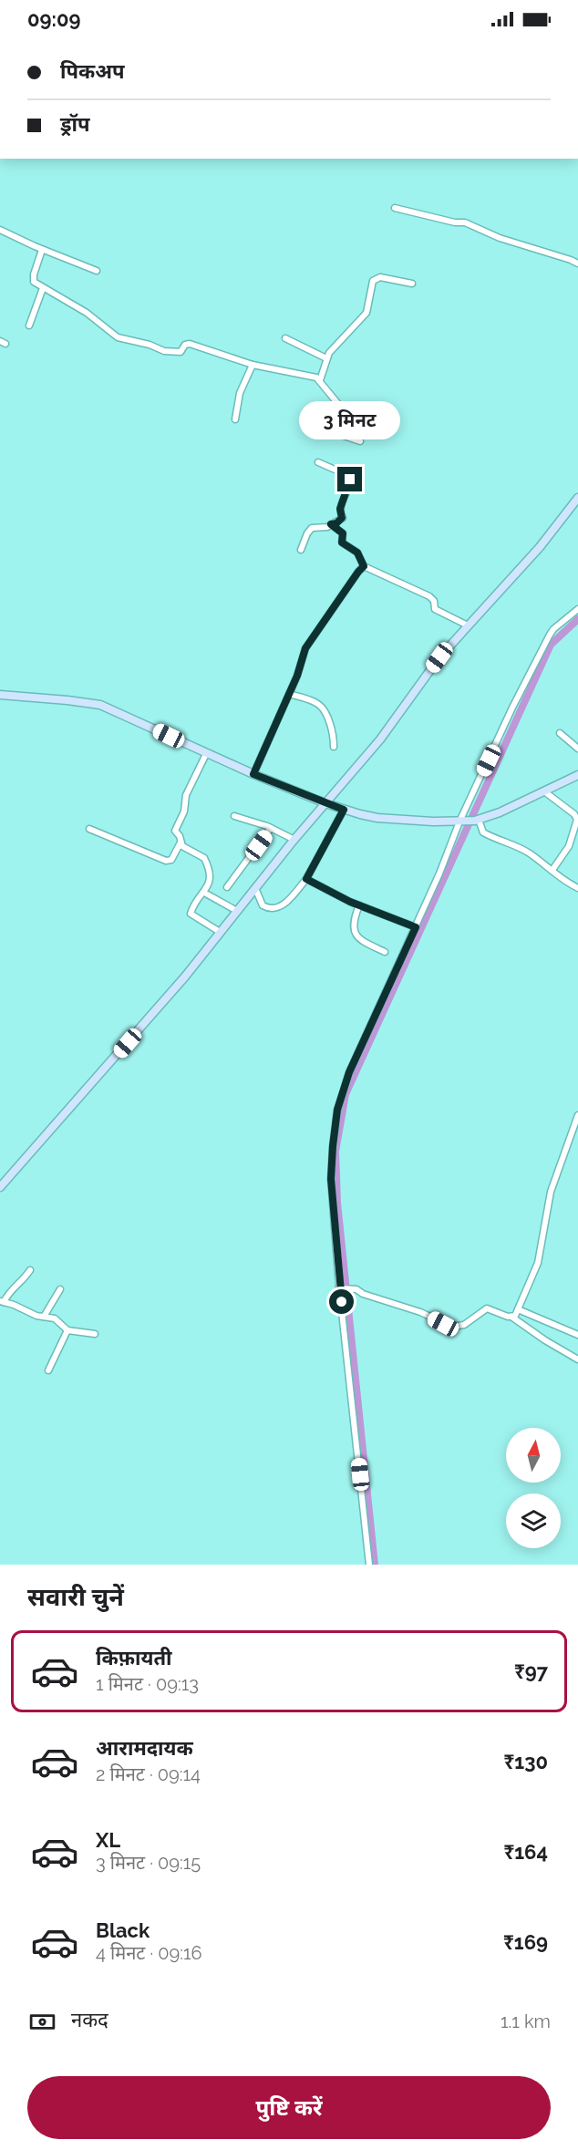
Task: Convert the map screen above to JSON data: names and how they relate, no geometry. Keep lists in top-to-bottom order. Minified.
{"north":"top","page":{"status":"09:09","banner":["पिकअप","ड्रॉप"],"bubble":"3 मिनट","heading":"सवारी चुनें","list":[{"name":"किफ़ायती","note":"1 मिनट · 09:13","value":"₹97"},{"name":"आरामदायक","note":"2 मिनट · 09:14","value":"₹130"},{"name":"XL","note":"3 मिनट · 09:15","value":"₹164"},{"name":"Black","note":"4 मिनट · 09:16","value":"₹169"}],"pay":["नकद","1.1 km"],"buttons":"पुष्टि करें"}}
